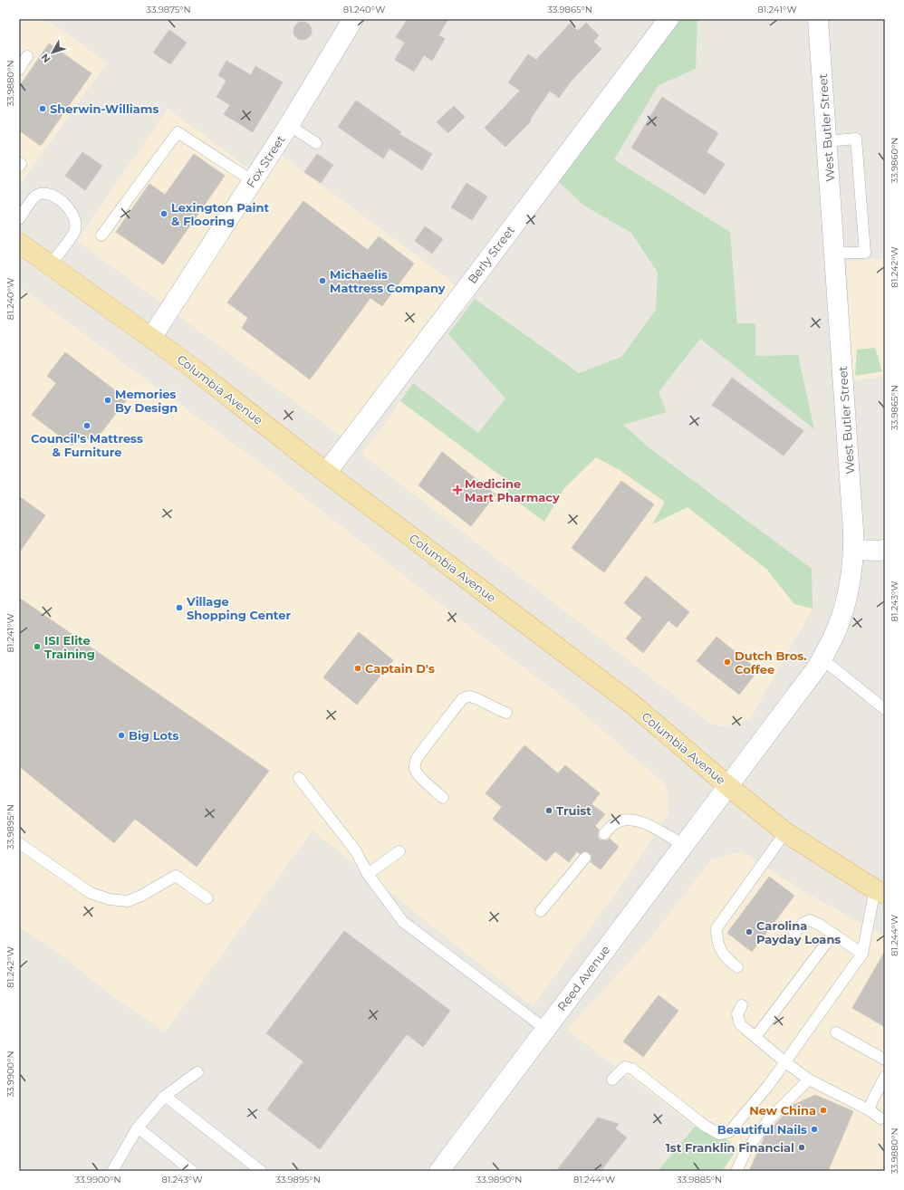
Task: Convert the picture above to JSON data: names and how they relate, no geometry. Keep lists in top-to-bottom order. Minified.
{"streets":{"main road":["Columbia Avenue"],"street":["West Butler Street","Fox Street","Berly Street","Reed Avenue"]},"crossings":[["West Butler Street","Columbia Avenue"],["West Butler Street","Reed Avenue"],["Fox Street","Columbia Avenue"],["Berly Street","Columbia Avenue"],["Columbia Avenue","Reed Avenue"]],"places":{"other":["Sherwin-Williams","Lexington Paint & Flooring","Michaelis Mattress Company","Memories By Design","Council's Mattress & Furniture","Village Shopping Center","ISI Elite Training","Dutch Bros. Coffee","Captain D's","Big Lots","Truist","Carolina Payday Loans","New China","Beautiful Nails","1st Franklin Financial"],"health":["Medicine Mart Pharmacy"]},"north":"bottom left","coordinates":["33.9875°N","81.240°W","33.9865°N","81.241°W","33.9880°N","33.9860°N","81.242°W","81.243°W","33.9895°N","81.244°W","33.9900°N","33.9890°N","33.9885°N"]}
